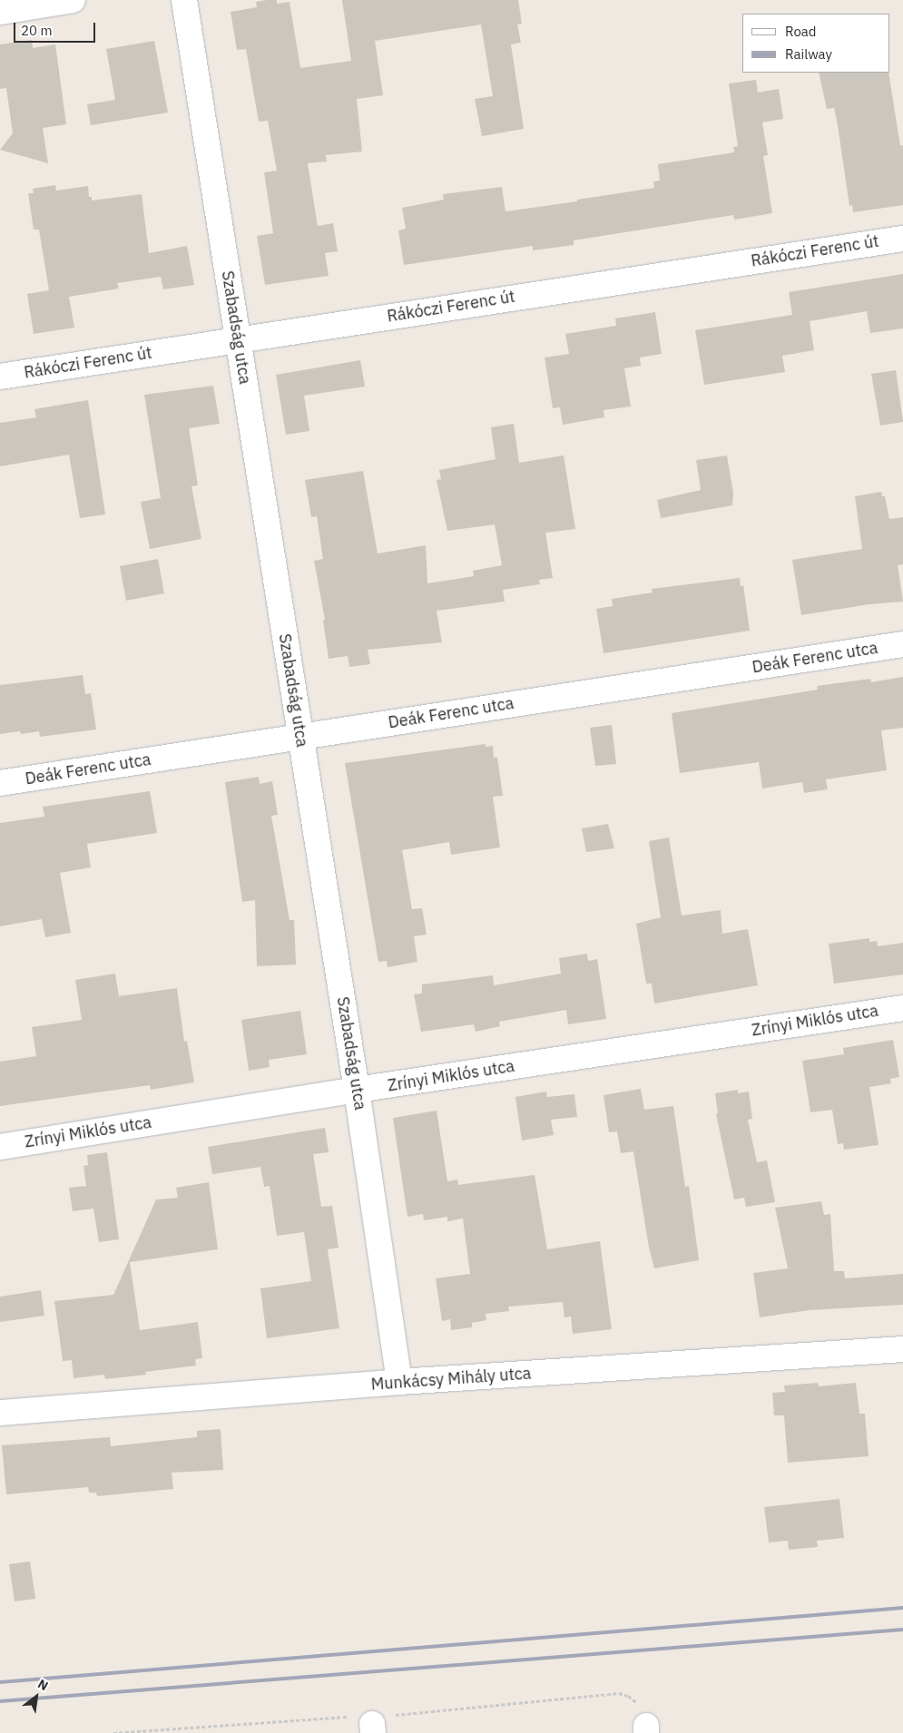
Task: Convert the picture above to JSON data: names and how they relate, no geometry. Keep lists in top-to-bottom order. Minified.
{"streets":{"street":["Rákóczi Ferenc út","Szabadság utca","Deák Ferenc utca","Zrínyi Miklós utca","Munkácsy Mihály utca"]},"crossings":[["Rákóczi Ferenc út","Szabadság utca"],["Szabadság utca","Deák Ferenc utca"],["Szabadság utca","Zrínyi Miklós utca"],["Szabadság utca","Munkácsy Mihály utca"]],"legend":["Road","Railway"],"scale_bar":"20 m","north":"top right"}
